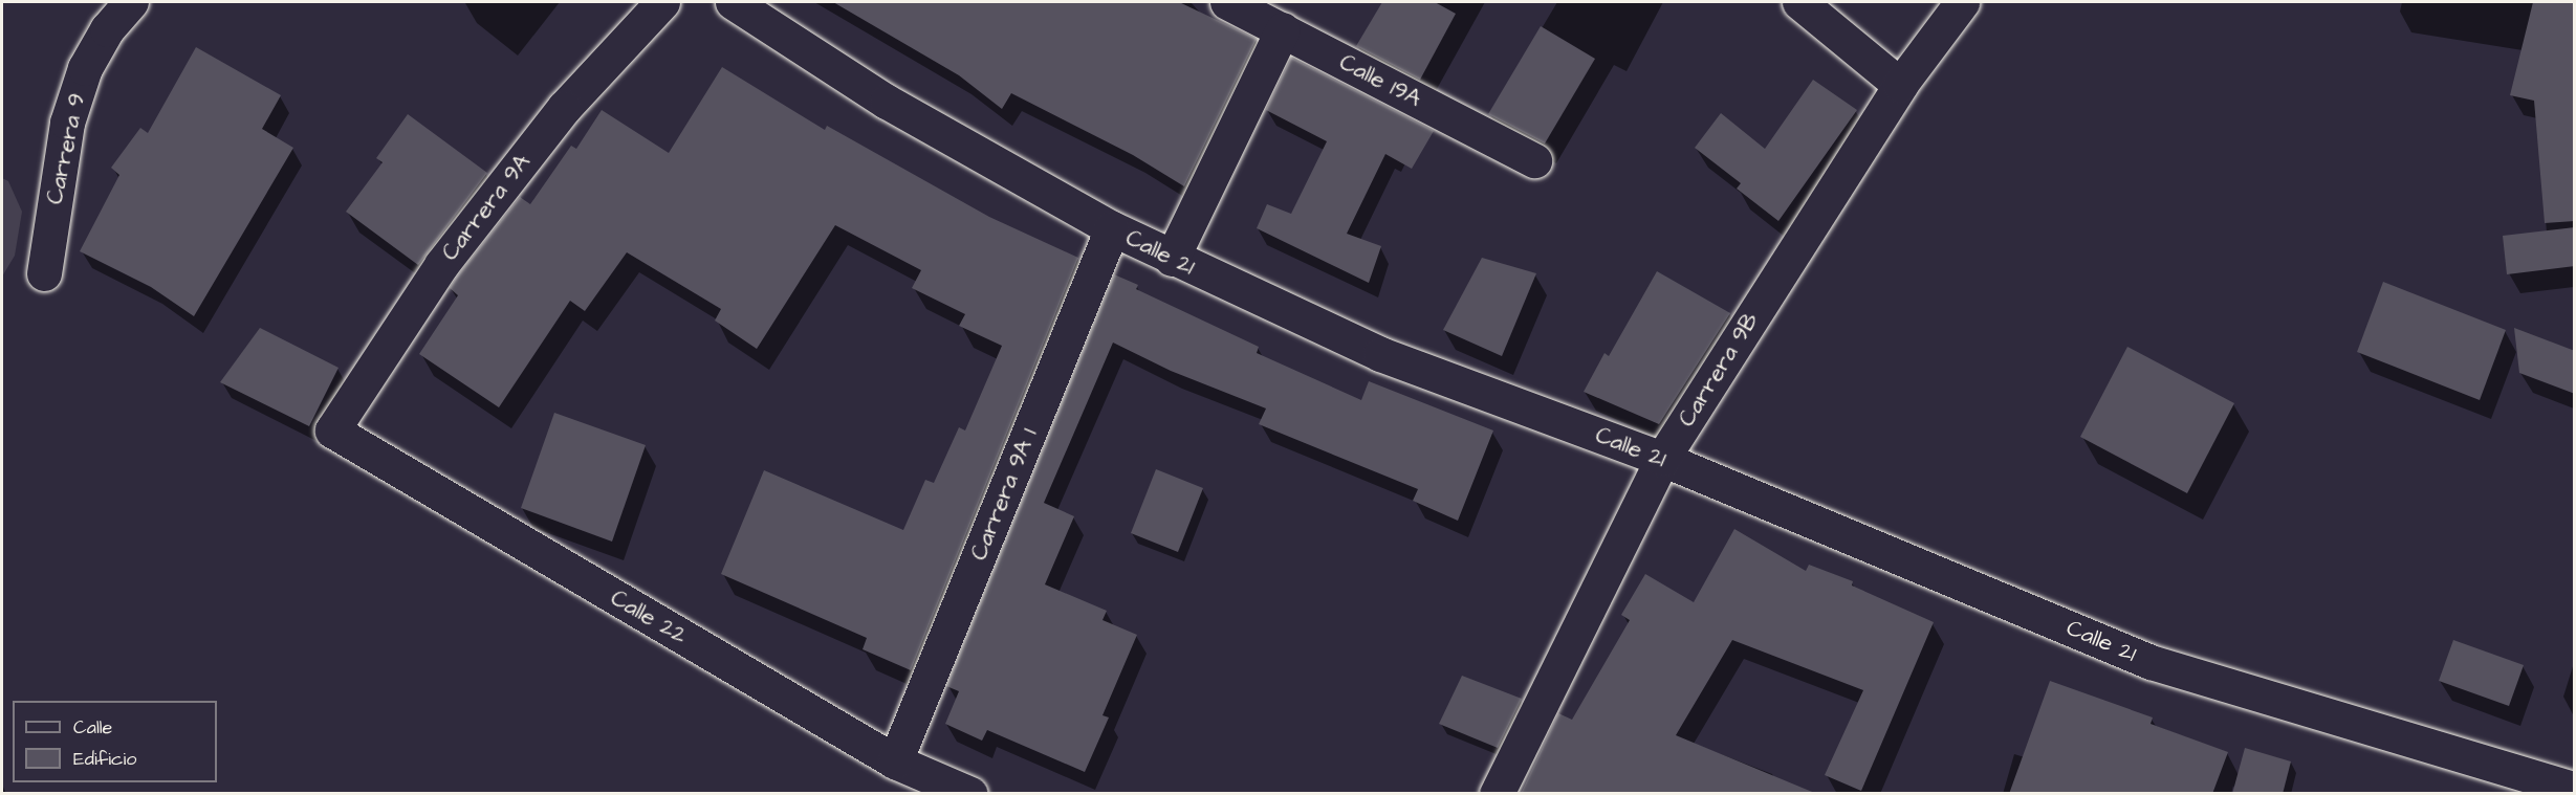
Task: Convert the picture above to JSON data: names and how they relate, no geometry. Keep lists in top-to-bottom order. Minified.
{"streets":{"street":["Calle 19A","Carrera 9","Carrera 9A","Calle 21","Carrera 9B","Carrera 9A 1","Calle 22"]},"crossings":[["Carrera 9A","Calle 22"],["Calle 21","Carrera 9B"],["Calle 21","Carrera 9A 1"],["Carrera 9A 1","Calle 22"]],"legend":["Calle","Edificio"]}
